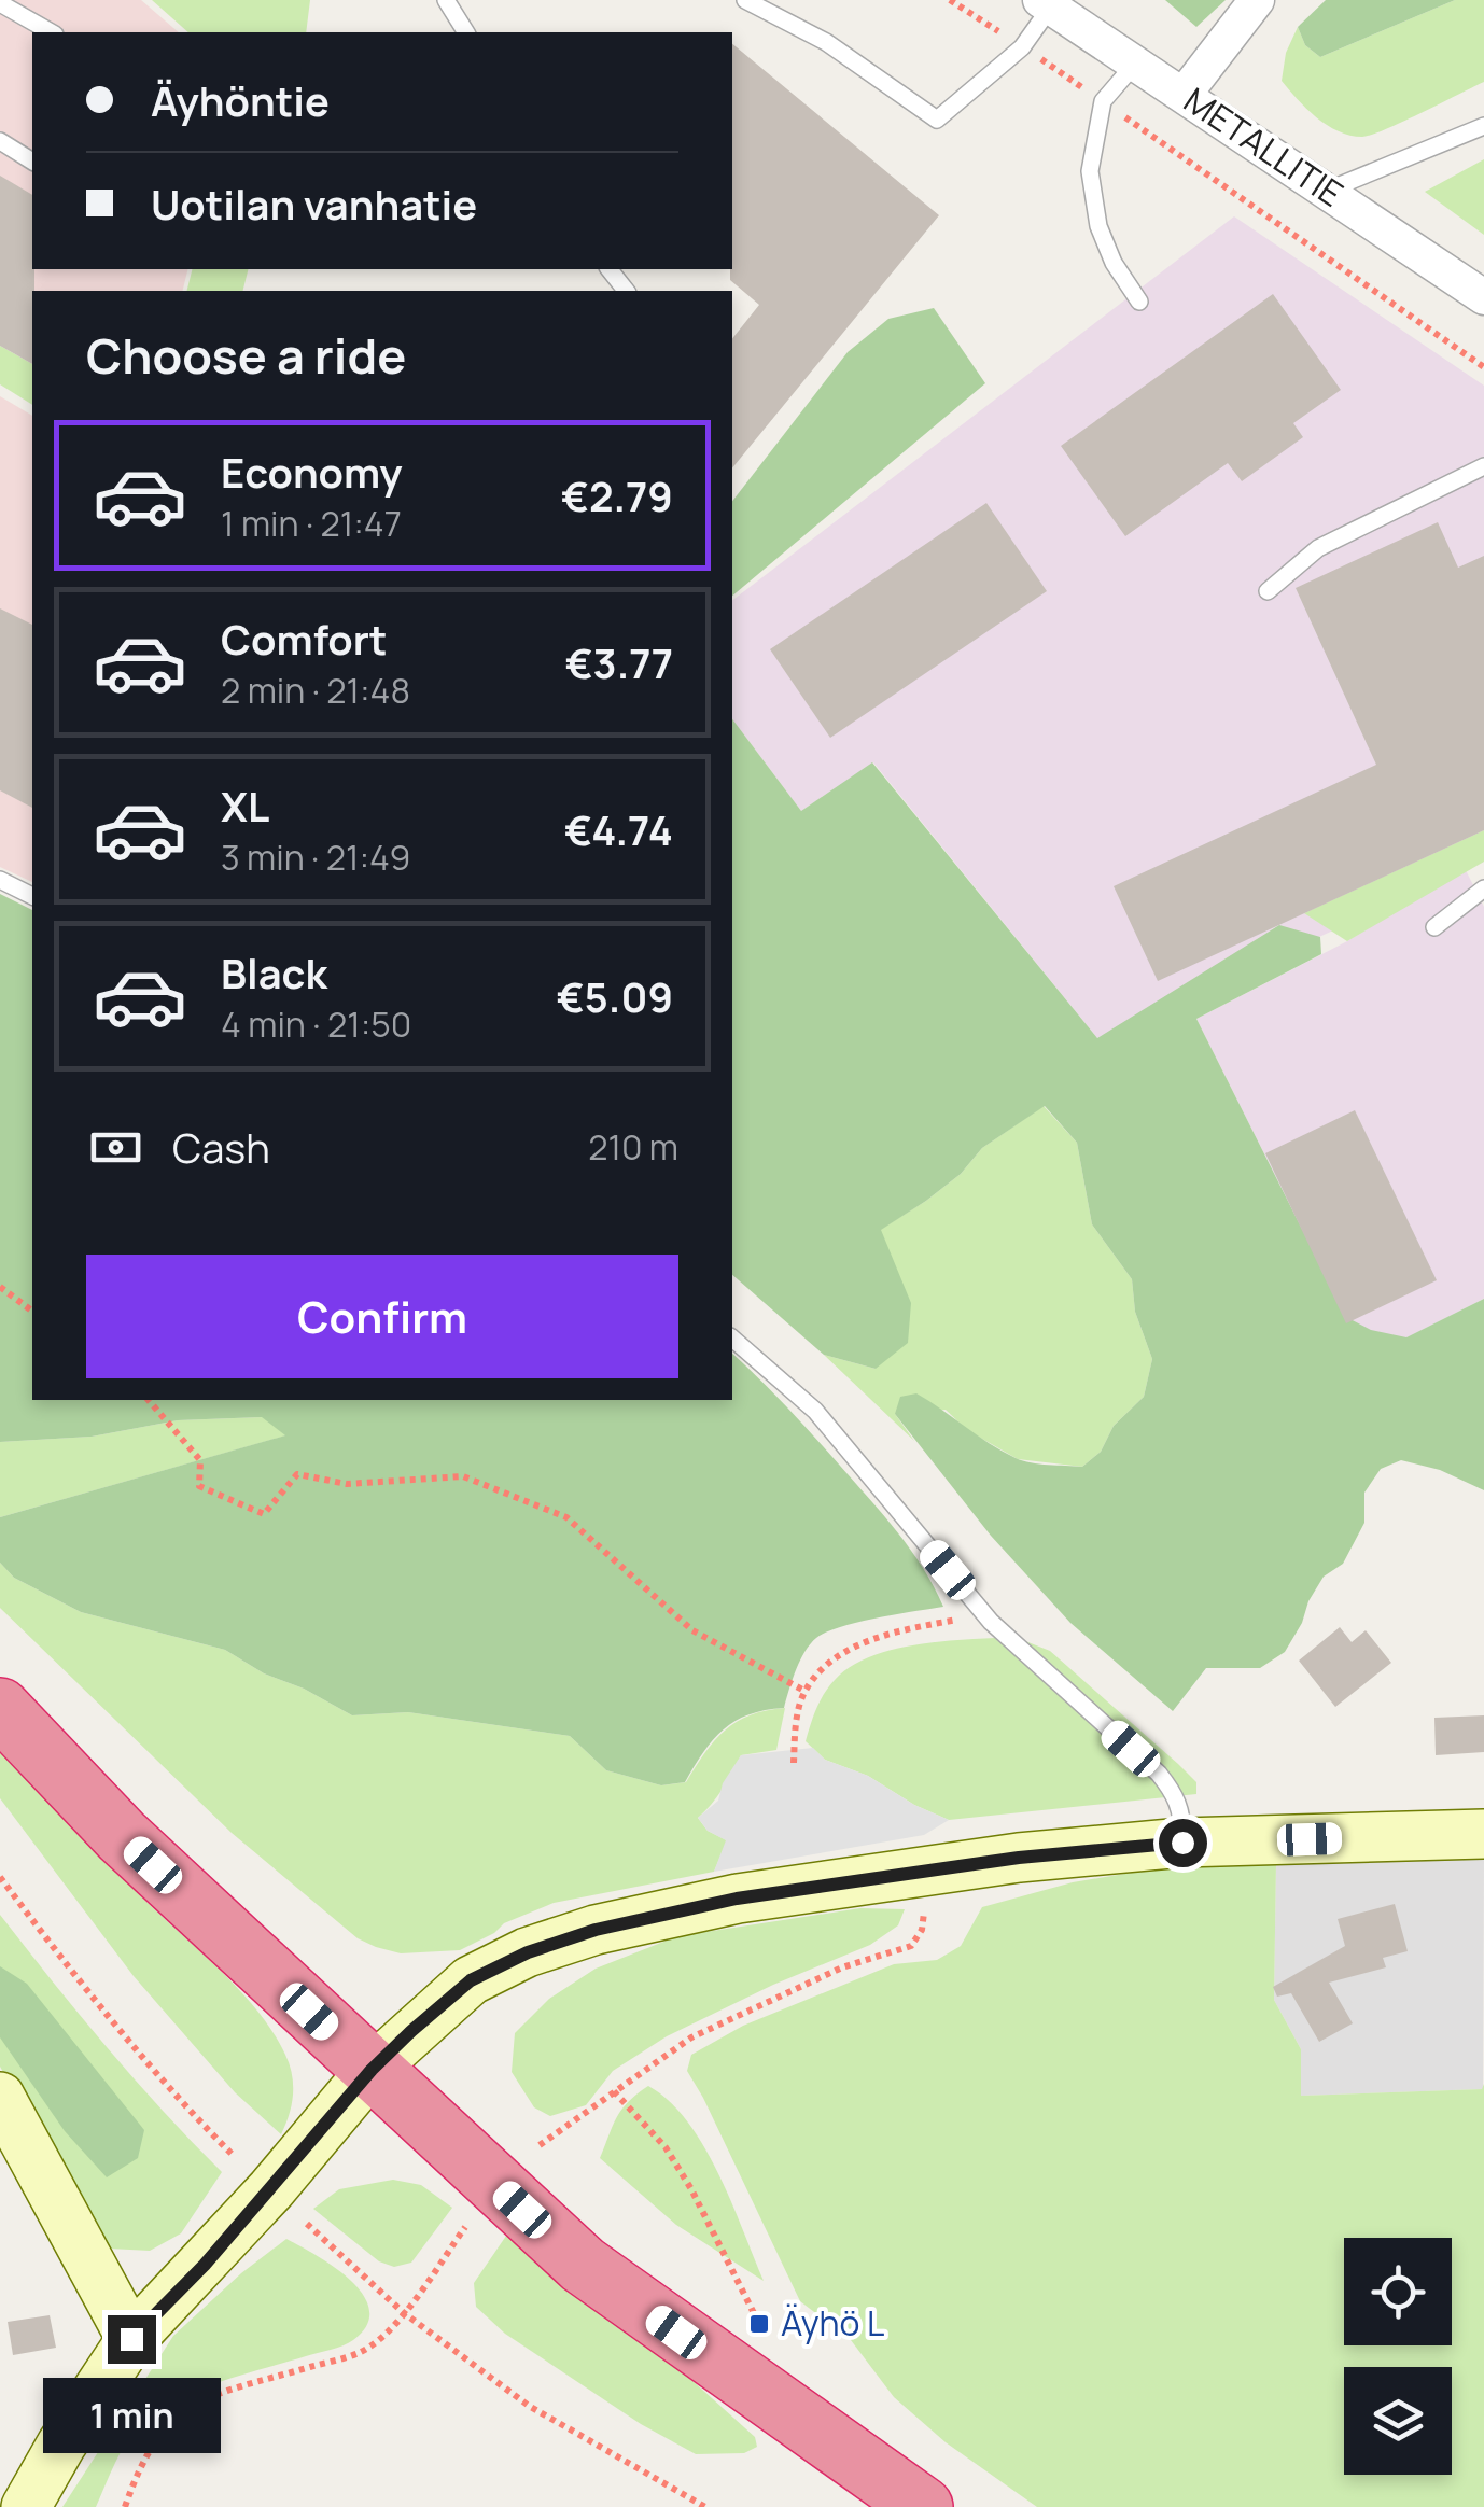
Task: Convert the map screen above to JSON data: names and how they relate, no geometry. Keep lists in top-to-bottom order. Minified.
{"streets":{"street":["METALLITIE"]},"places":{"transit":["Äyhö L"]},"page":{"banner":["Äyhöntie","Uotilan vanhatie"],"heading":"Choose a ride","list":[{"name":"Economy","note":"1 min · 21:47","value":"€2.79"},{"name":"Comfort","note":"2 min · 21:48","value":"€3.77"},{"name":"XL","note":"3 min · 21:49","value":"€4.74"},{"name":"Black","note":"4 min · 21:50","value":"€5.09"}],"pay":["Cash","210 m"],"buttons":"Confirm","bubble":"1 min"}}
